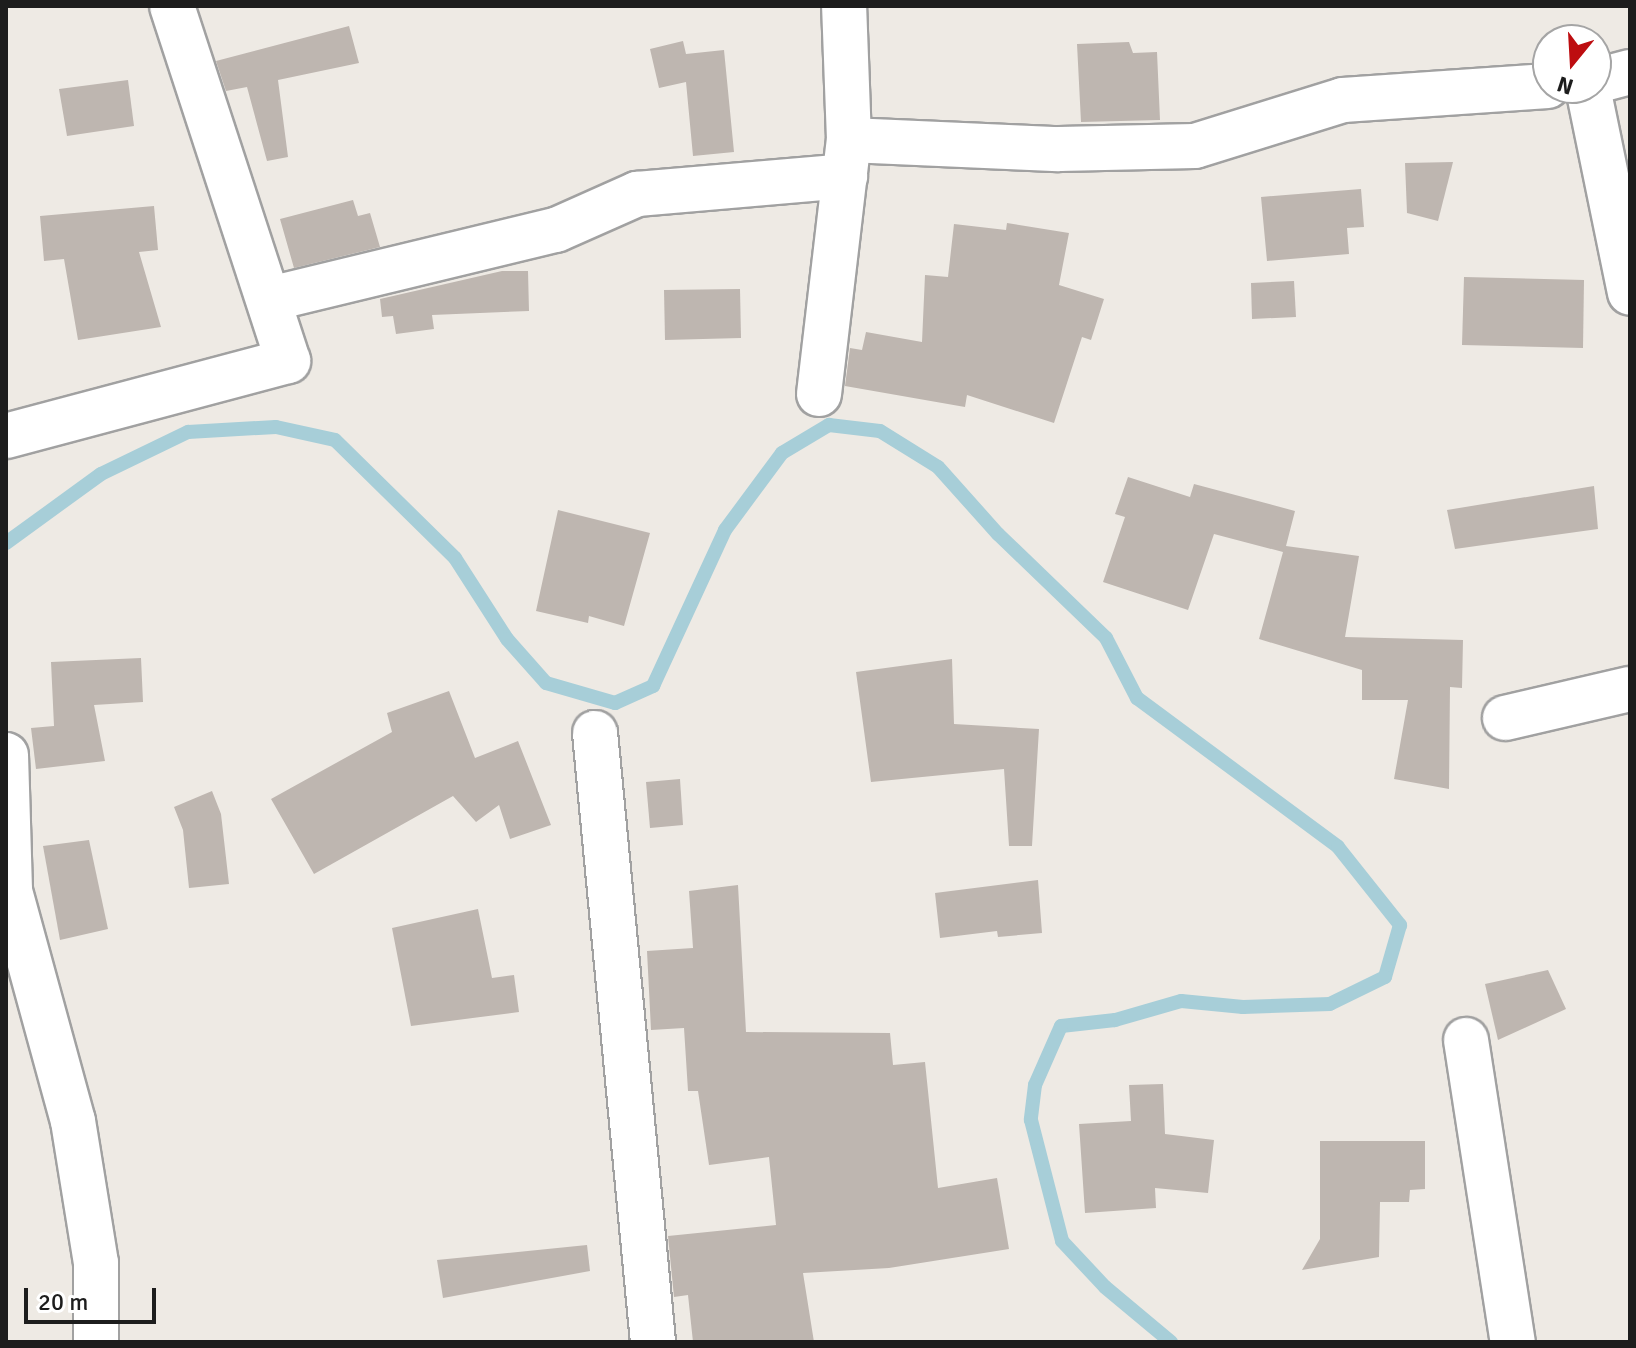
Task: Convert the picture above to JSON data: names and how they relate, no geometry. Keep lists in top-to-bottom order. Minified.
{"scale_bar":"20 m","north":"bottom"}
